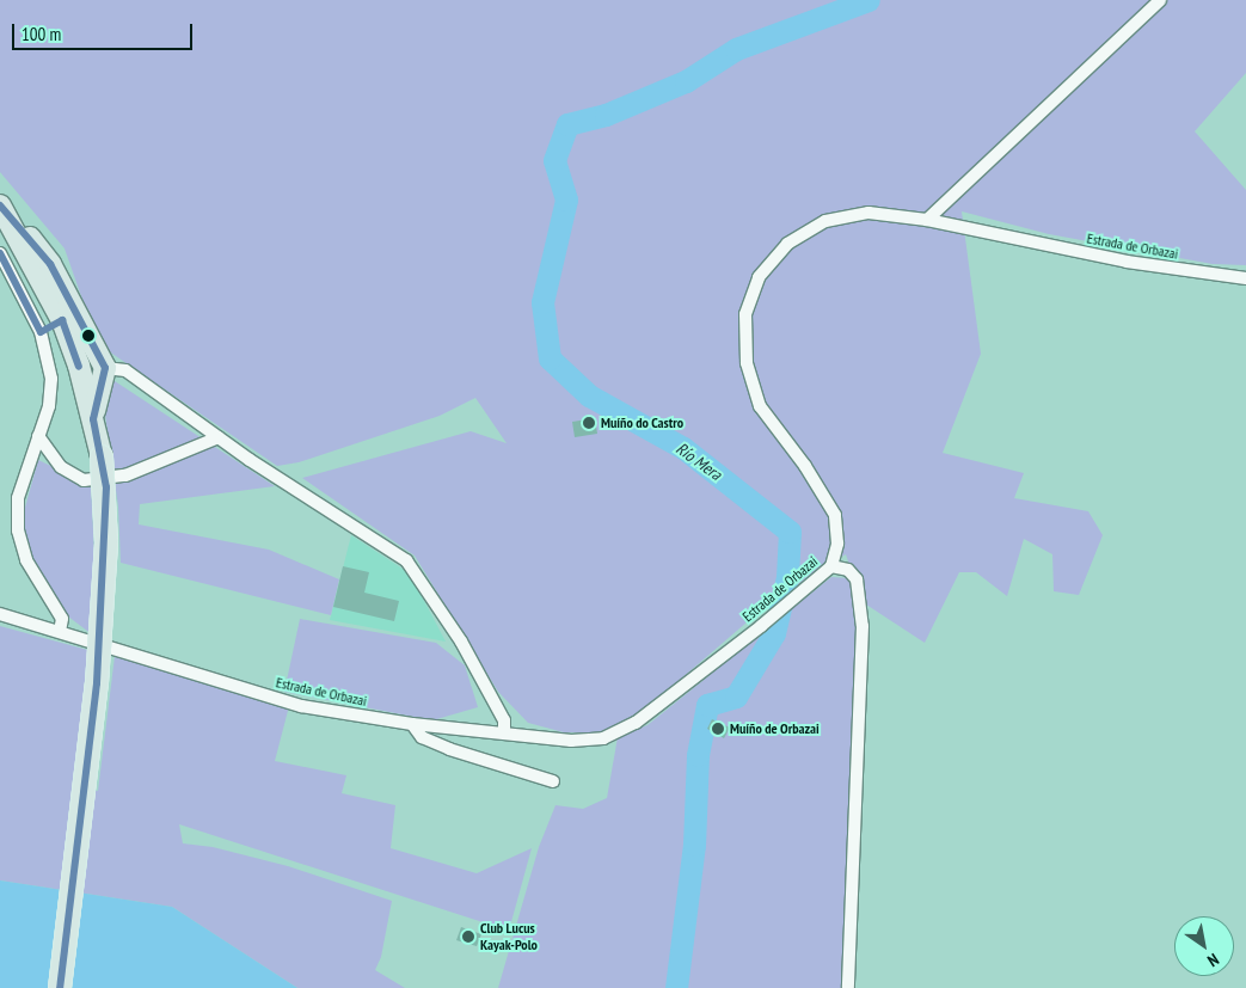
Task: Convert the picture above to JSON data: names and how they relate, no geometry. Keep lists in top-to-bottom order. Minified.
{"streets":{"street":["Estrada de Orbazai"]},"water":["Río Mera"],"places":["Muíño do Castro","Muíño de Orbazai","Club Lucus Kayak-Polo"],"scale_bar":"100 m","north":"bottom right"}
